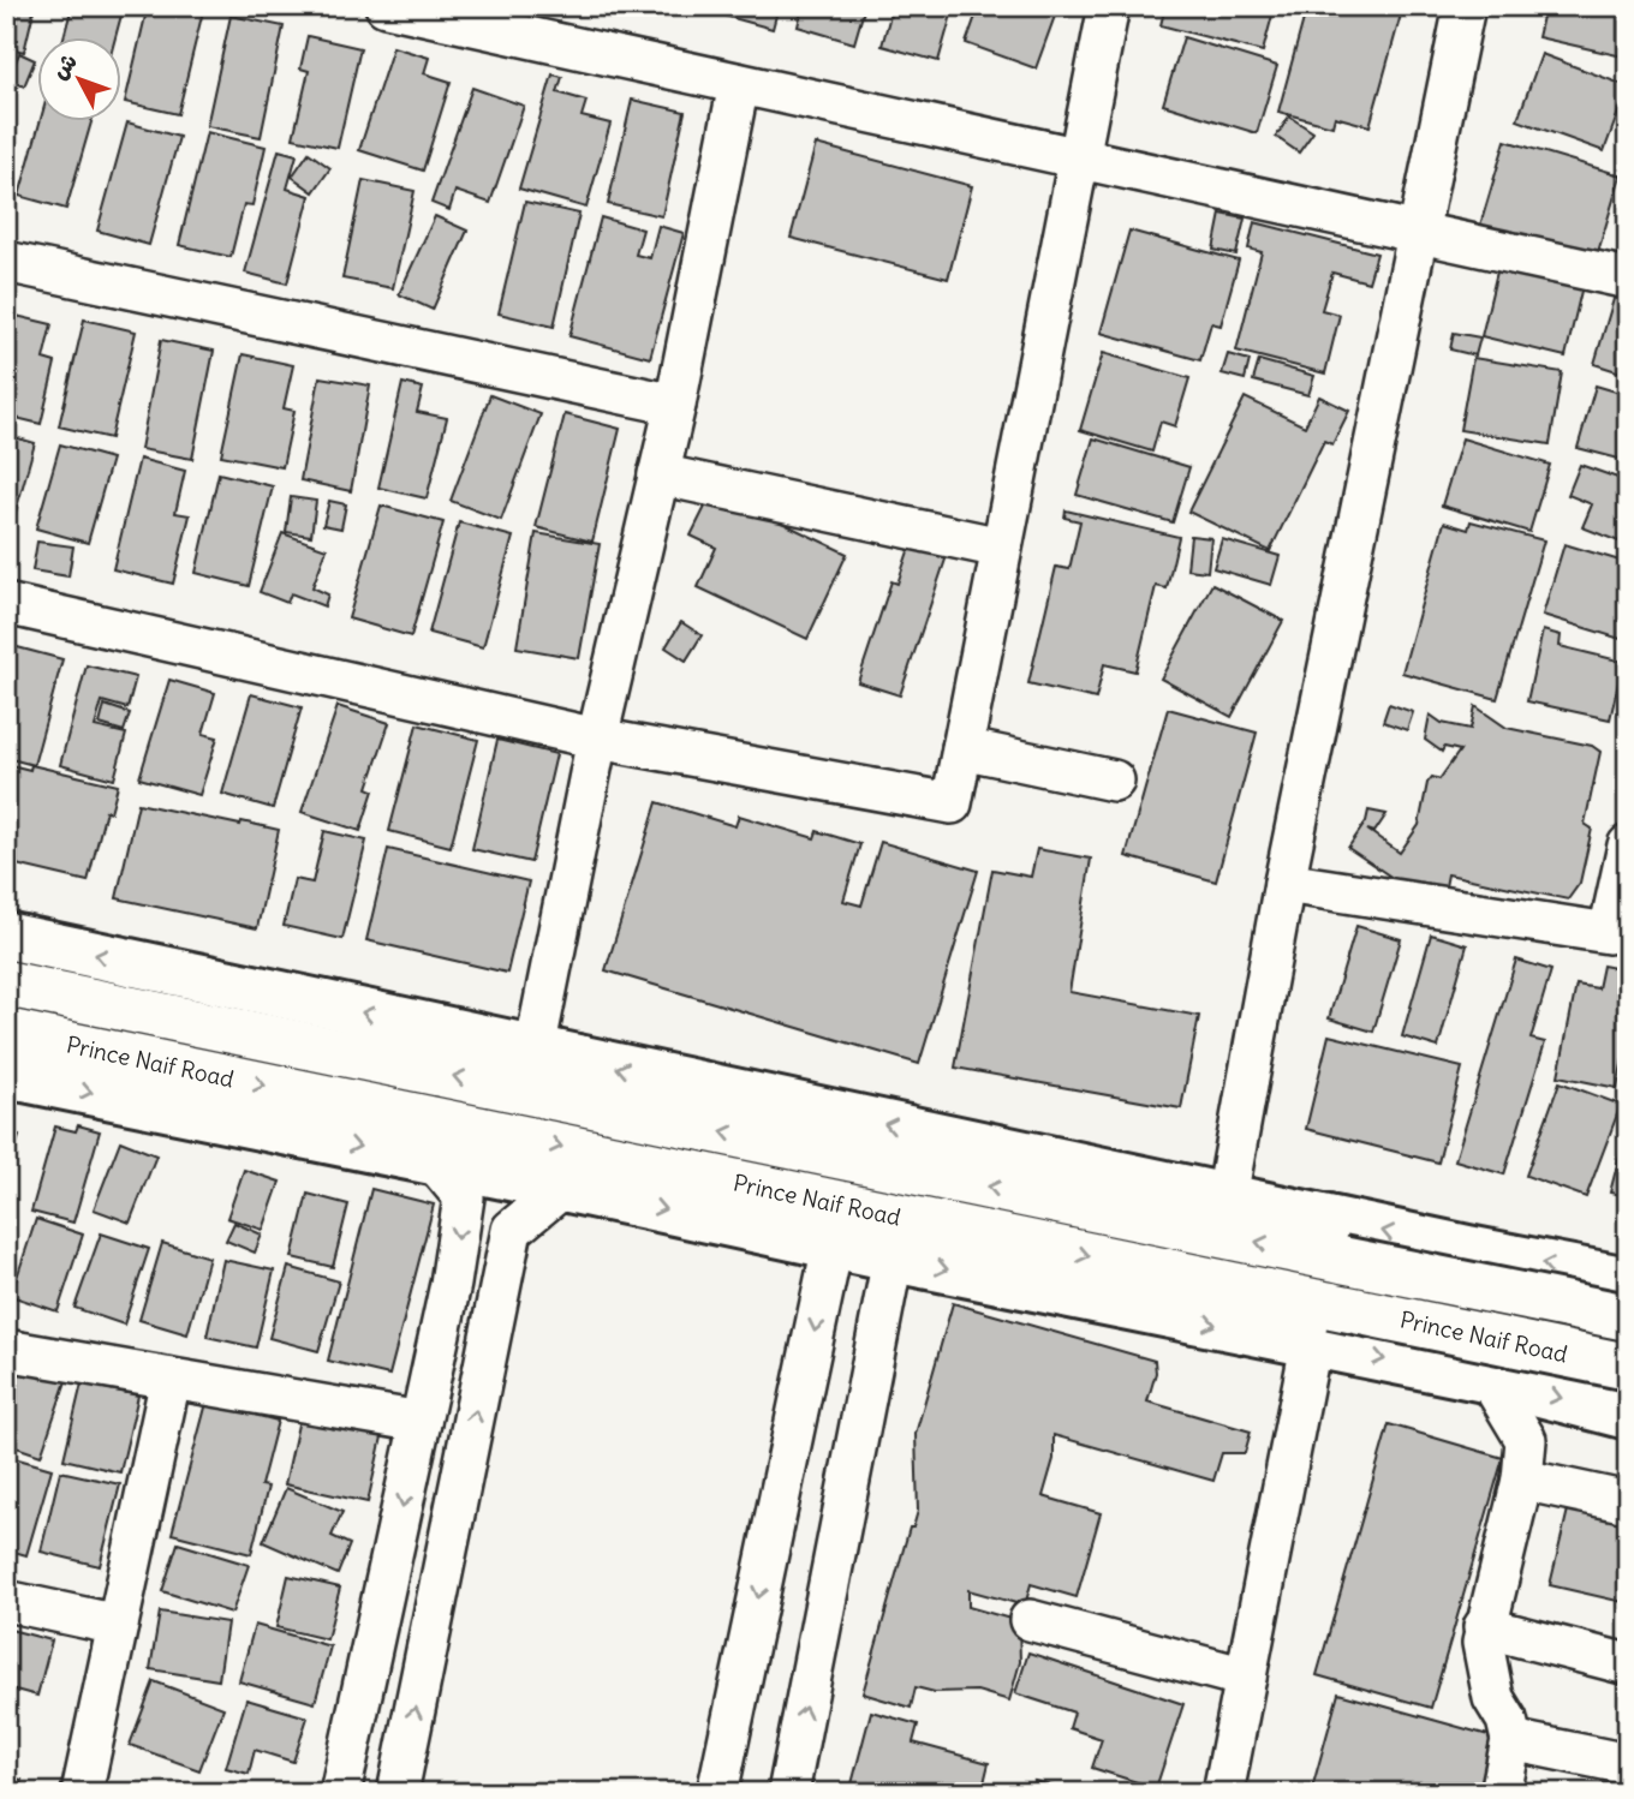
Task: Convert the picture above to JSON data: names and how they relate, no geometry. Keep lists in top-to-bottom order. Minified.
{"streets":{"main road":["Prince Naif Road"]},"north":"top left"}
